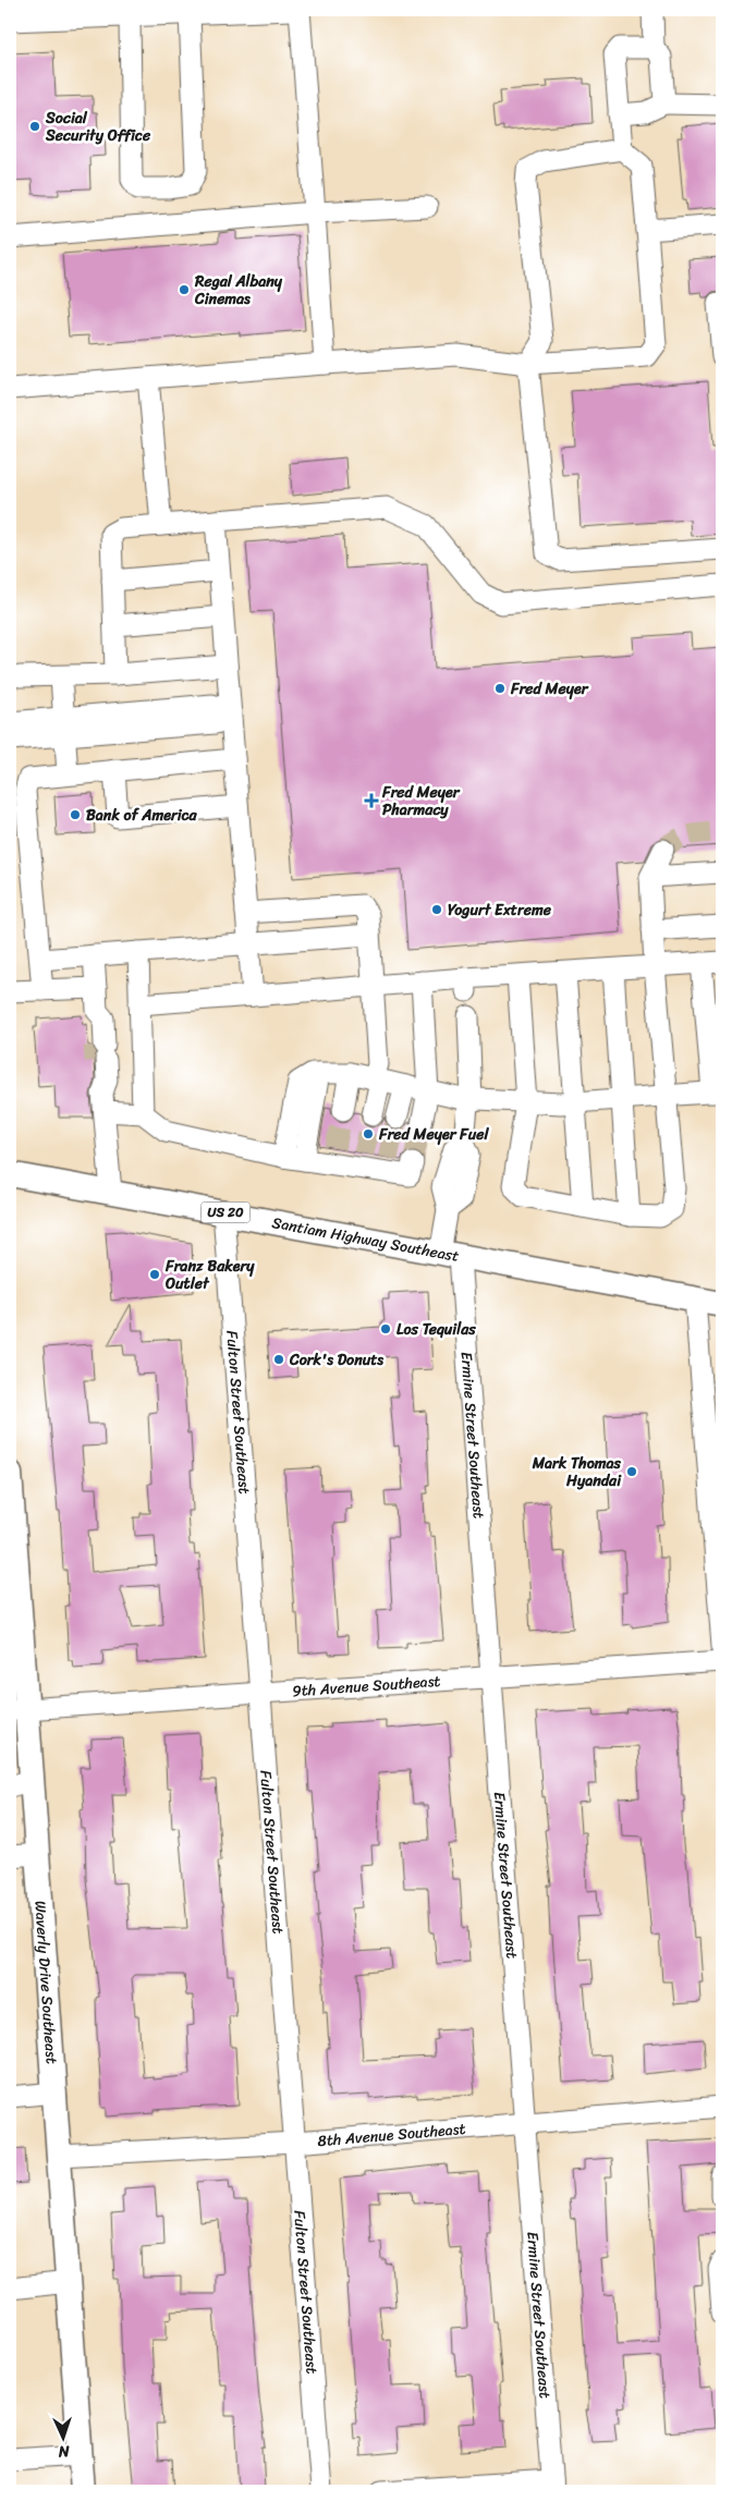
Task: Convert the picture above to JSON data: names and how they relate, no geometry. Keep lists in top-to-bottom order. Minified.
{"streets":{"main road":["US 20","Santiam Highway Southeast","Waverly Drive Southeast"],"street":["Fulton Street Southeast","Ermine Street Southeast","9th Avenue Southeast","8th Avenue Southeast"]},"crossings":[["Santiam Highway Southeast","Fulton Street Southeast"],["Santiam Highway Southeast","Ermine Street Southeast"],["Fulton Street Southeast","9th Avenue Southeast"],["Fulton Street Southeast","8th Avenue Southeast"],["Ermine Street Southeast","9th Avenue Southeast"],["Ermine Street Southeast","8th Avenue Southeast"],["9th Avenue Southeast","Waverly Drive Southeast"],["Waverly Drive Southeast","8th Avenue Southeast"]],"places":{"other":["Social Security Office","Regal Albany Cinemas","Fred Meyer","Bank of America","Yogurt Extreme","Fred Meyer Fuel","Franz Bakery Outlet","Los Tequilas","Cork's Donuts","Mark Thomas Hyandai"],"health":["Fred Meyer Pharmacy"]},"north":"bottom"}
